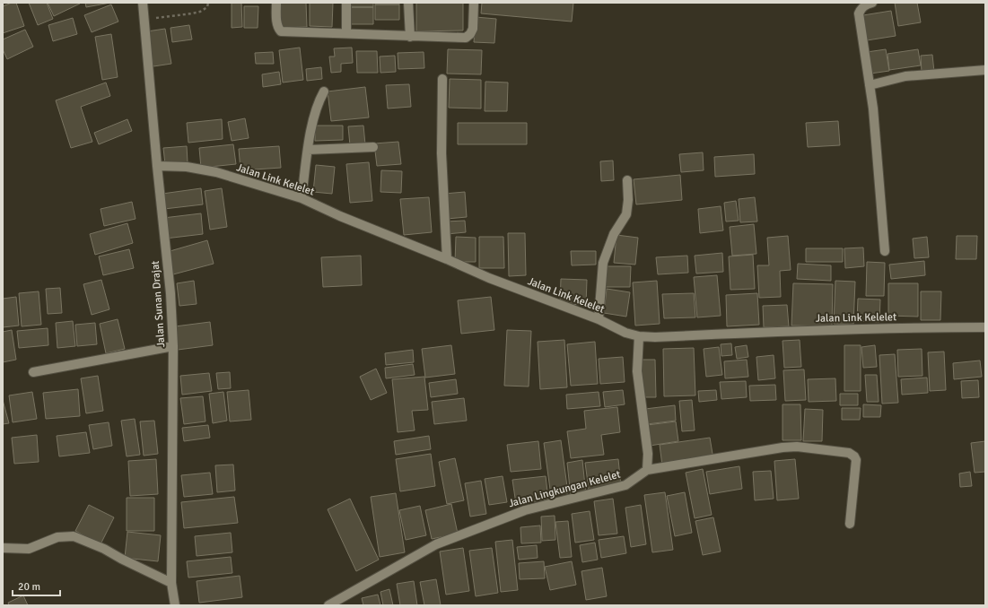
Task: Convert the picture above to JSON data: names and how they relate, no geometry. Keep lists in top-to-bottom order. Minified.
{"streets":{"street":["Jalan Link Kelelet","Jalan Sunan Drajat","Jalan Lingkungan Kelelet"]},"crossings":[["Jalan Link Kelelet","Jalan Sunan Drajat"]],"scale_bar":"20 m"}
